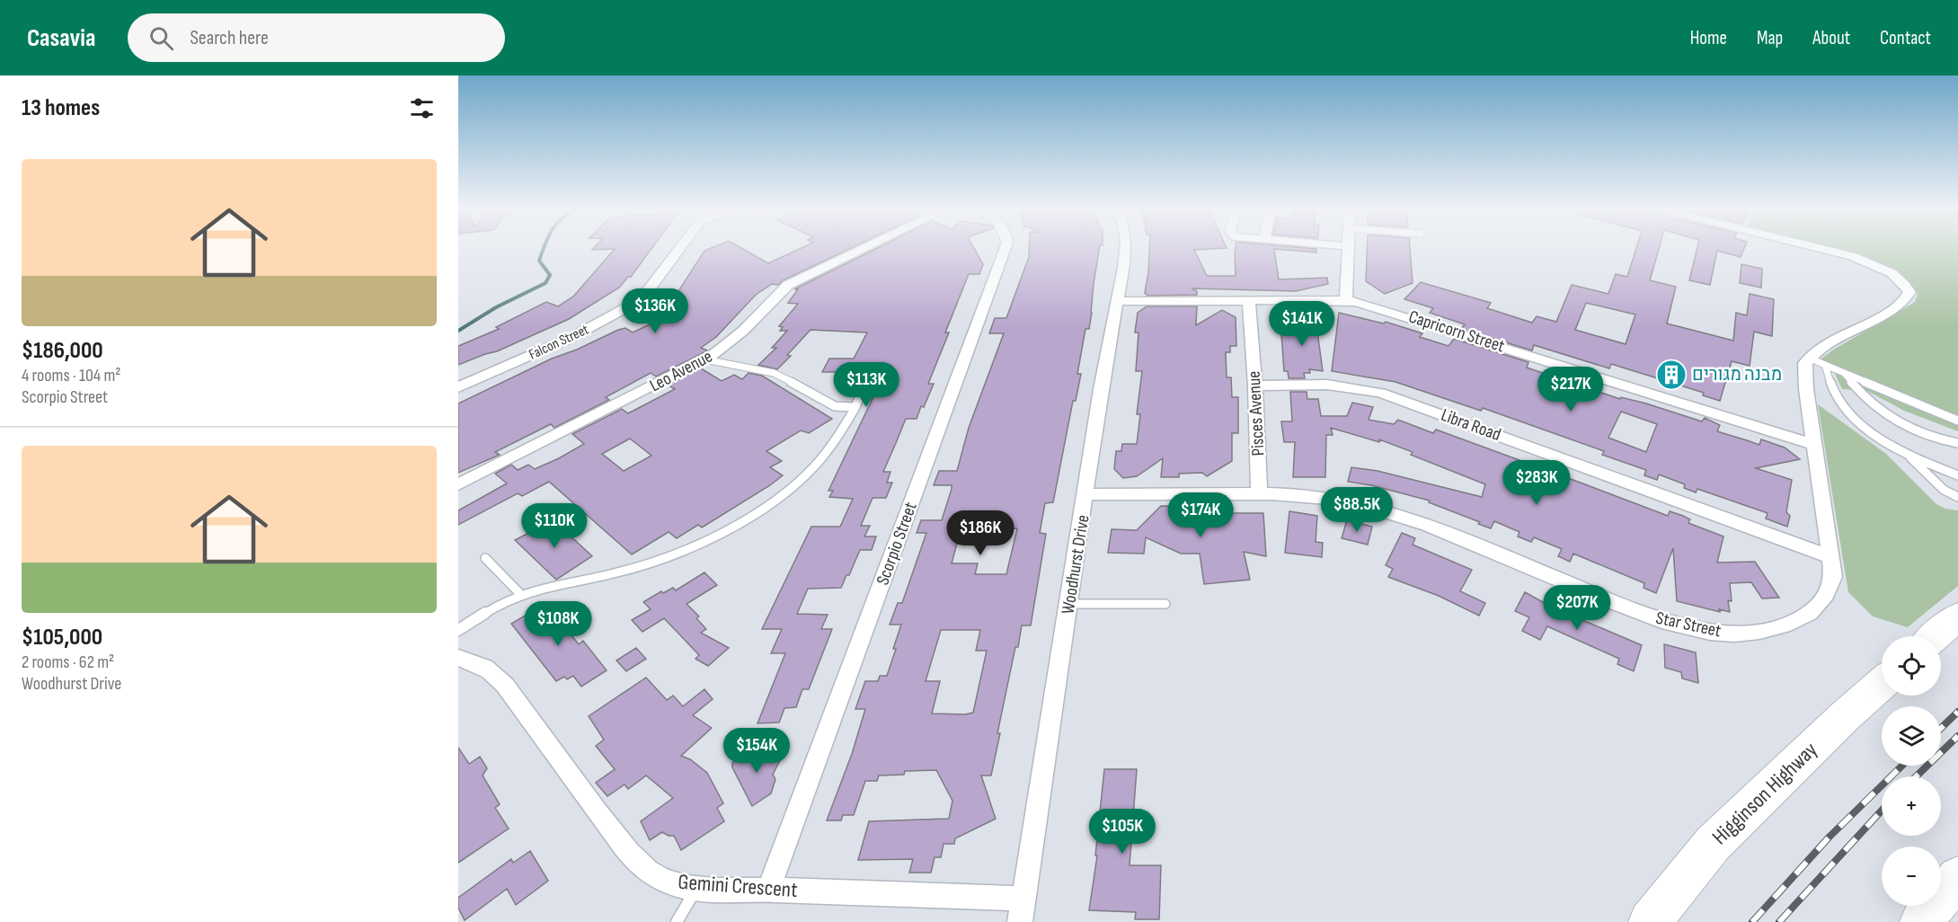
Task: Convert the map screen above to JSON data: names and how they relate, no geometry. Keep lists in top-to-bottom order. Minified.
{"streets":{"highway":["Higginson Highway"],"street":["Capricorn Street","Falcon Street","Leo Avenue","Pisces Avenue","Libra Road","Scorpio Street","Woodhurst Drive","Star Street","Gemini Crescent"]},"crossings":[["Capricorn Street","Pisces Avenue"],["Capricorn Street","Woodhurst Drive"],["Capricorn Street","Star Street"],["Pisces Avenue","Libra Road"],["Pisces Avenue","Star Street"],["Libra Road","Star Street"],["Scorpio Street","Gemini Crescent"],["Woodhurst Drive","Star Street"],["Woodhurst Drive","Gemini Crescent"]],"places":{"building":["מבנה מגורים"]},"page":{"header":"Casavia","search":"Search here","nav":["Home","Map","About","Contact"],"heading":"13 homes","list":[{"name":"$186,000","note":"4 rooms · 104 m² · Scorpio Street"},{"name":"$105,000","note":"2 rooms · 62 m² · Woodhurst Drive"}],"price":["$136K","$141K","$113K","$217K","$283K","$88.5K","$174K","$110K","$186K","$207K","$108K","$154K","$105K"],"map_buttons":["+","−"]}}
